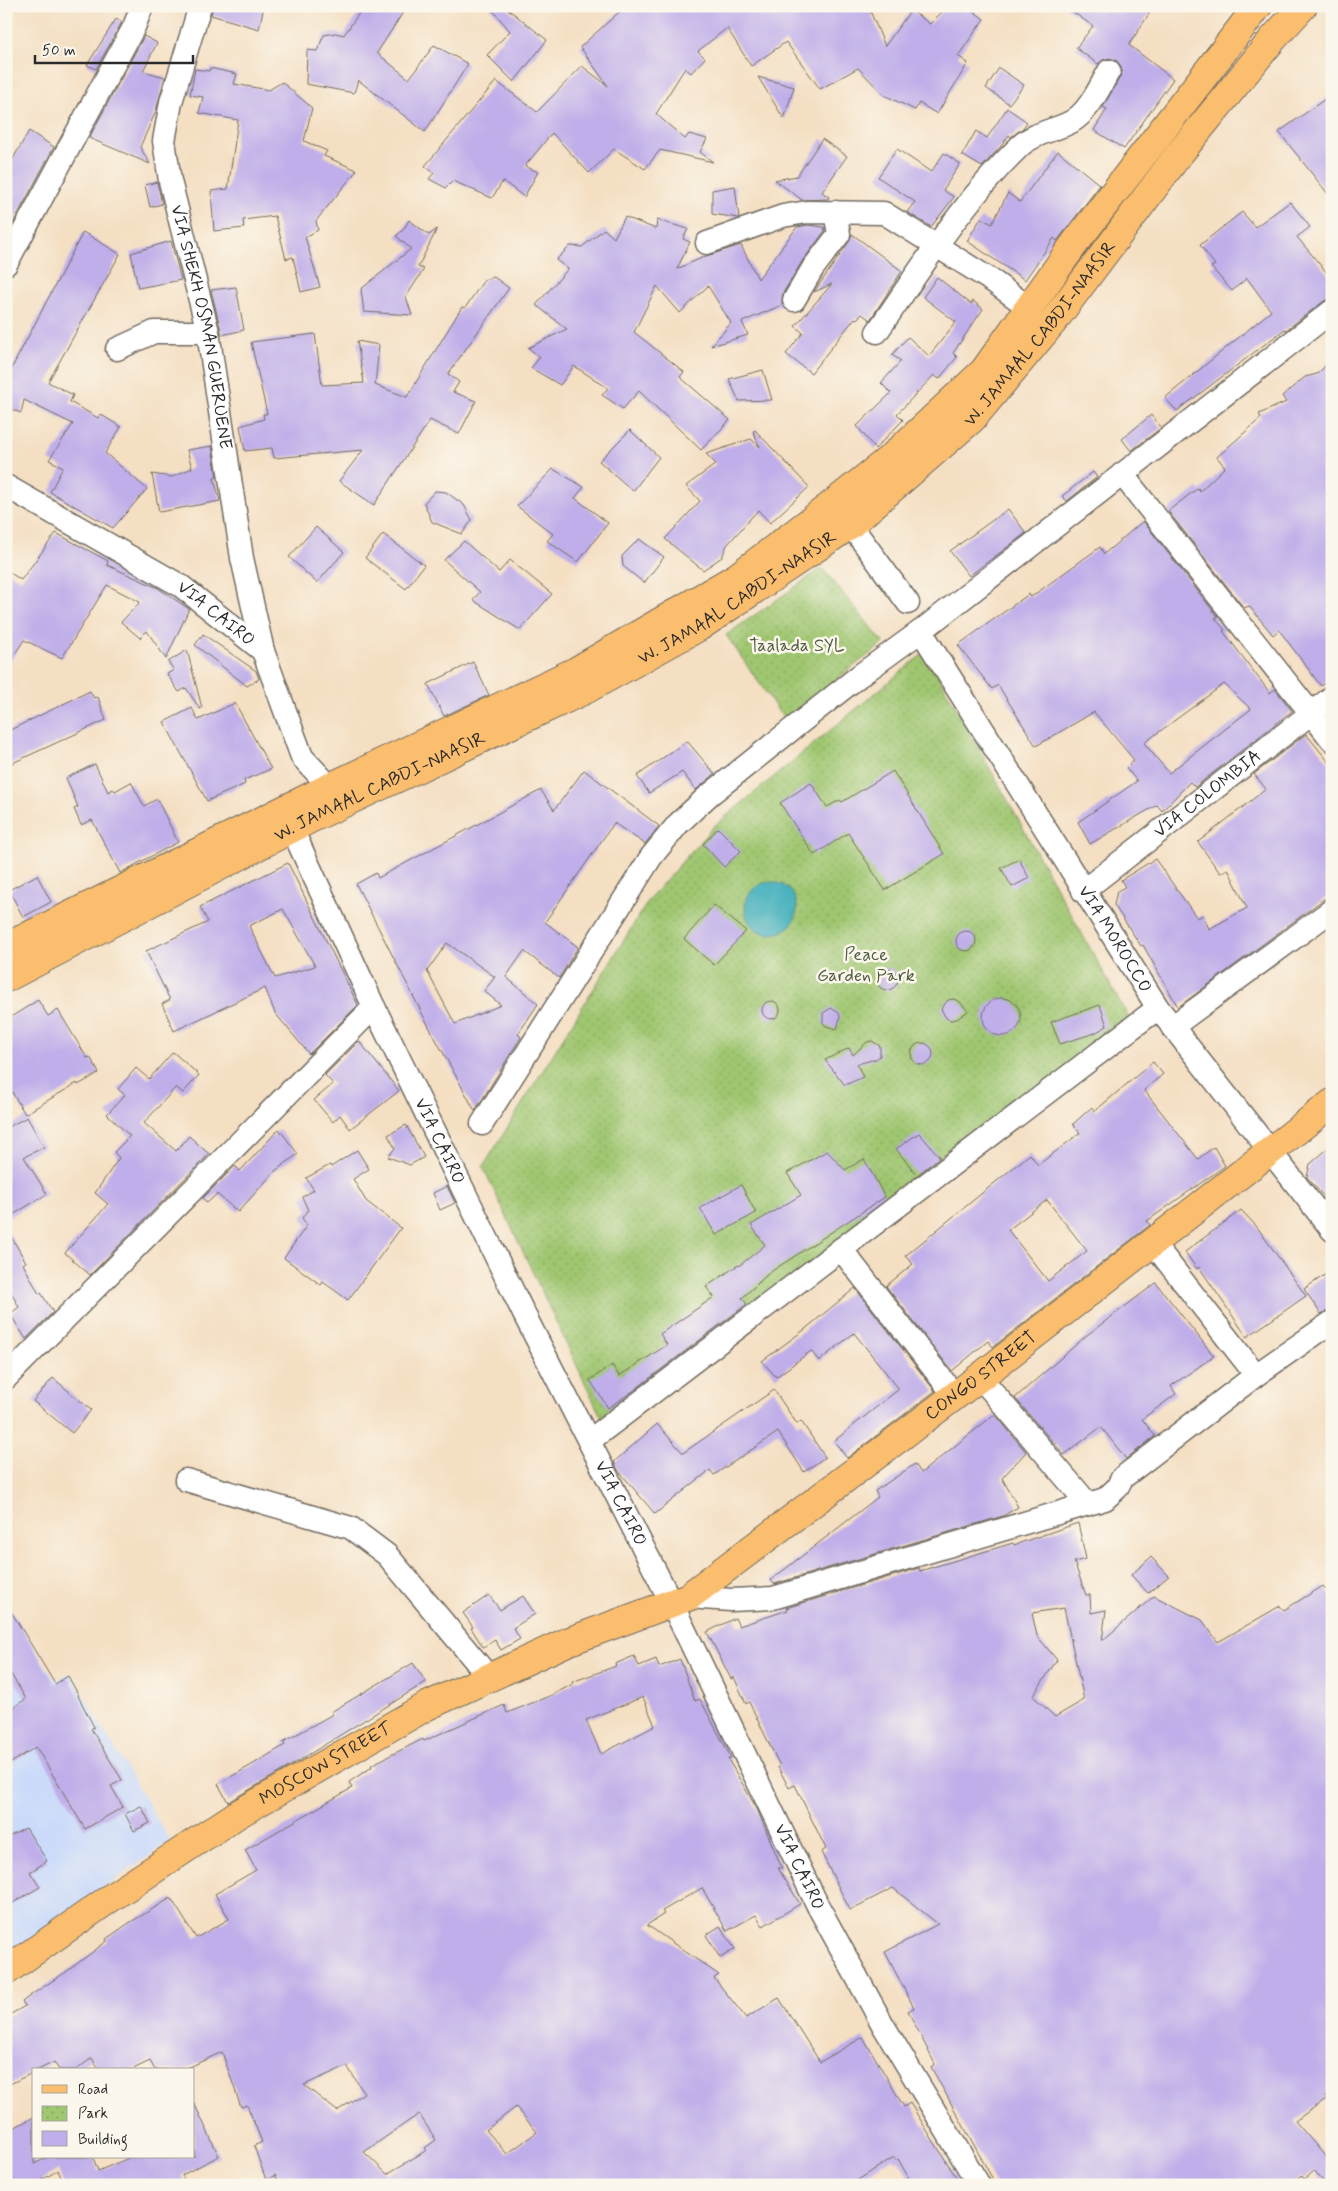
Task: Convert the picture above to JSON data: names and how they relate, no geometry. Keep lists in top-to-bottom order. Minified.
{"streets":{"main road":["W. JAMAAL CABDI-NAASIR","CONGO STREET","MOSCOW STREET"],"street":["VIA SHEKH OSMAN GUERUENE","VIA CAIRO","VIA COLOMBIA","VIA MOROCCO"]},"crossings":[["VIA SHEKH OSMAN GUERUENE","VIA CAIRO"],["W. JAMAAL CABDI-NAASIR","VIA CAIRO"],["VIA CAIRO","CONGO STREET"],["VIA CAIRO","MOSCOW STREET"],["VIA COLOMBIA","VIA MOROCCO"],["VIA MOROCCO","CONGO STREET"],["CONGO STREET","MOSCOW STREET"]],"parks":["Taalada SYL","Peace Garden Park"],"legend":["Road","Park","Building"],"scale_bar":"50 m"}
